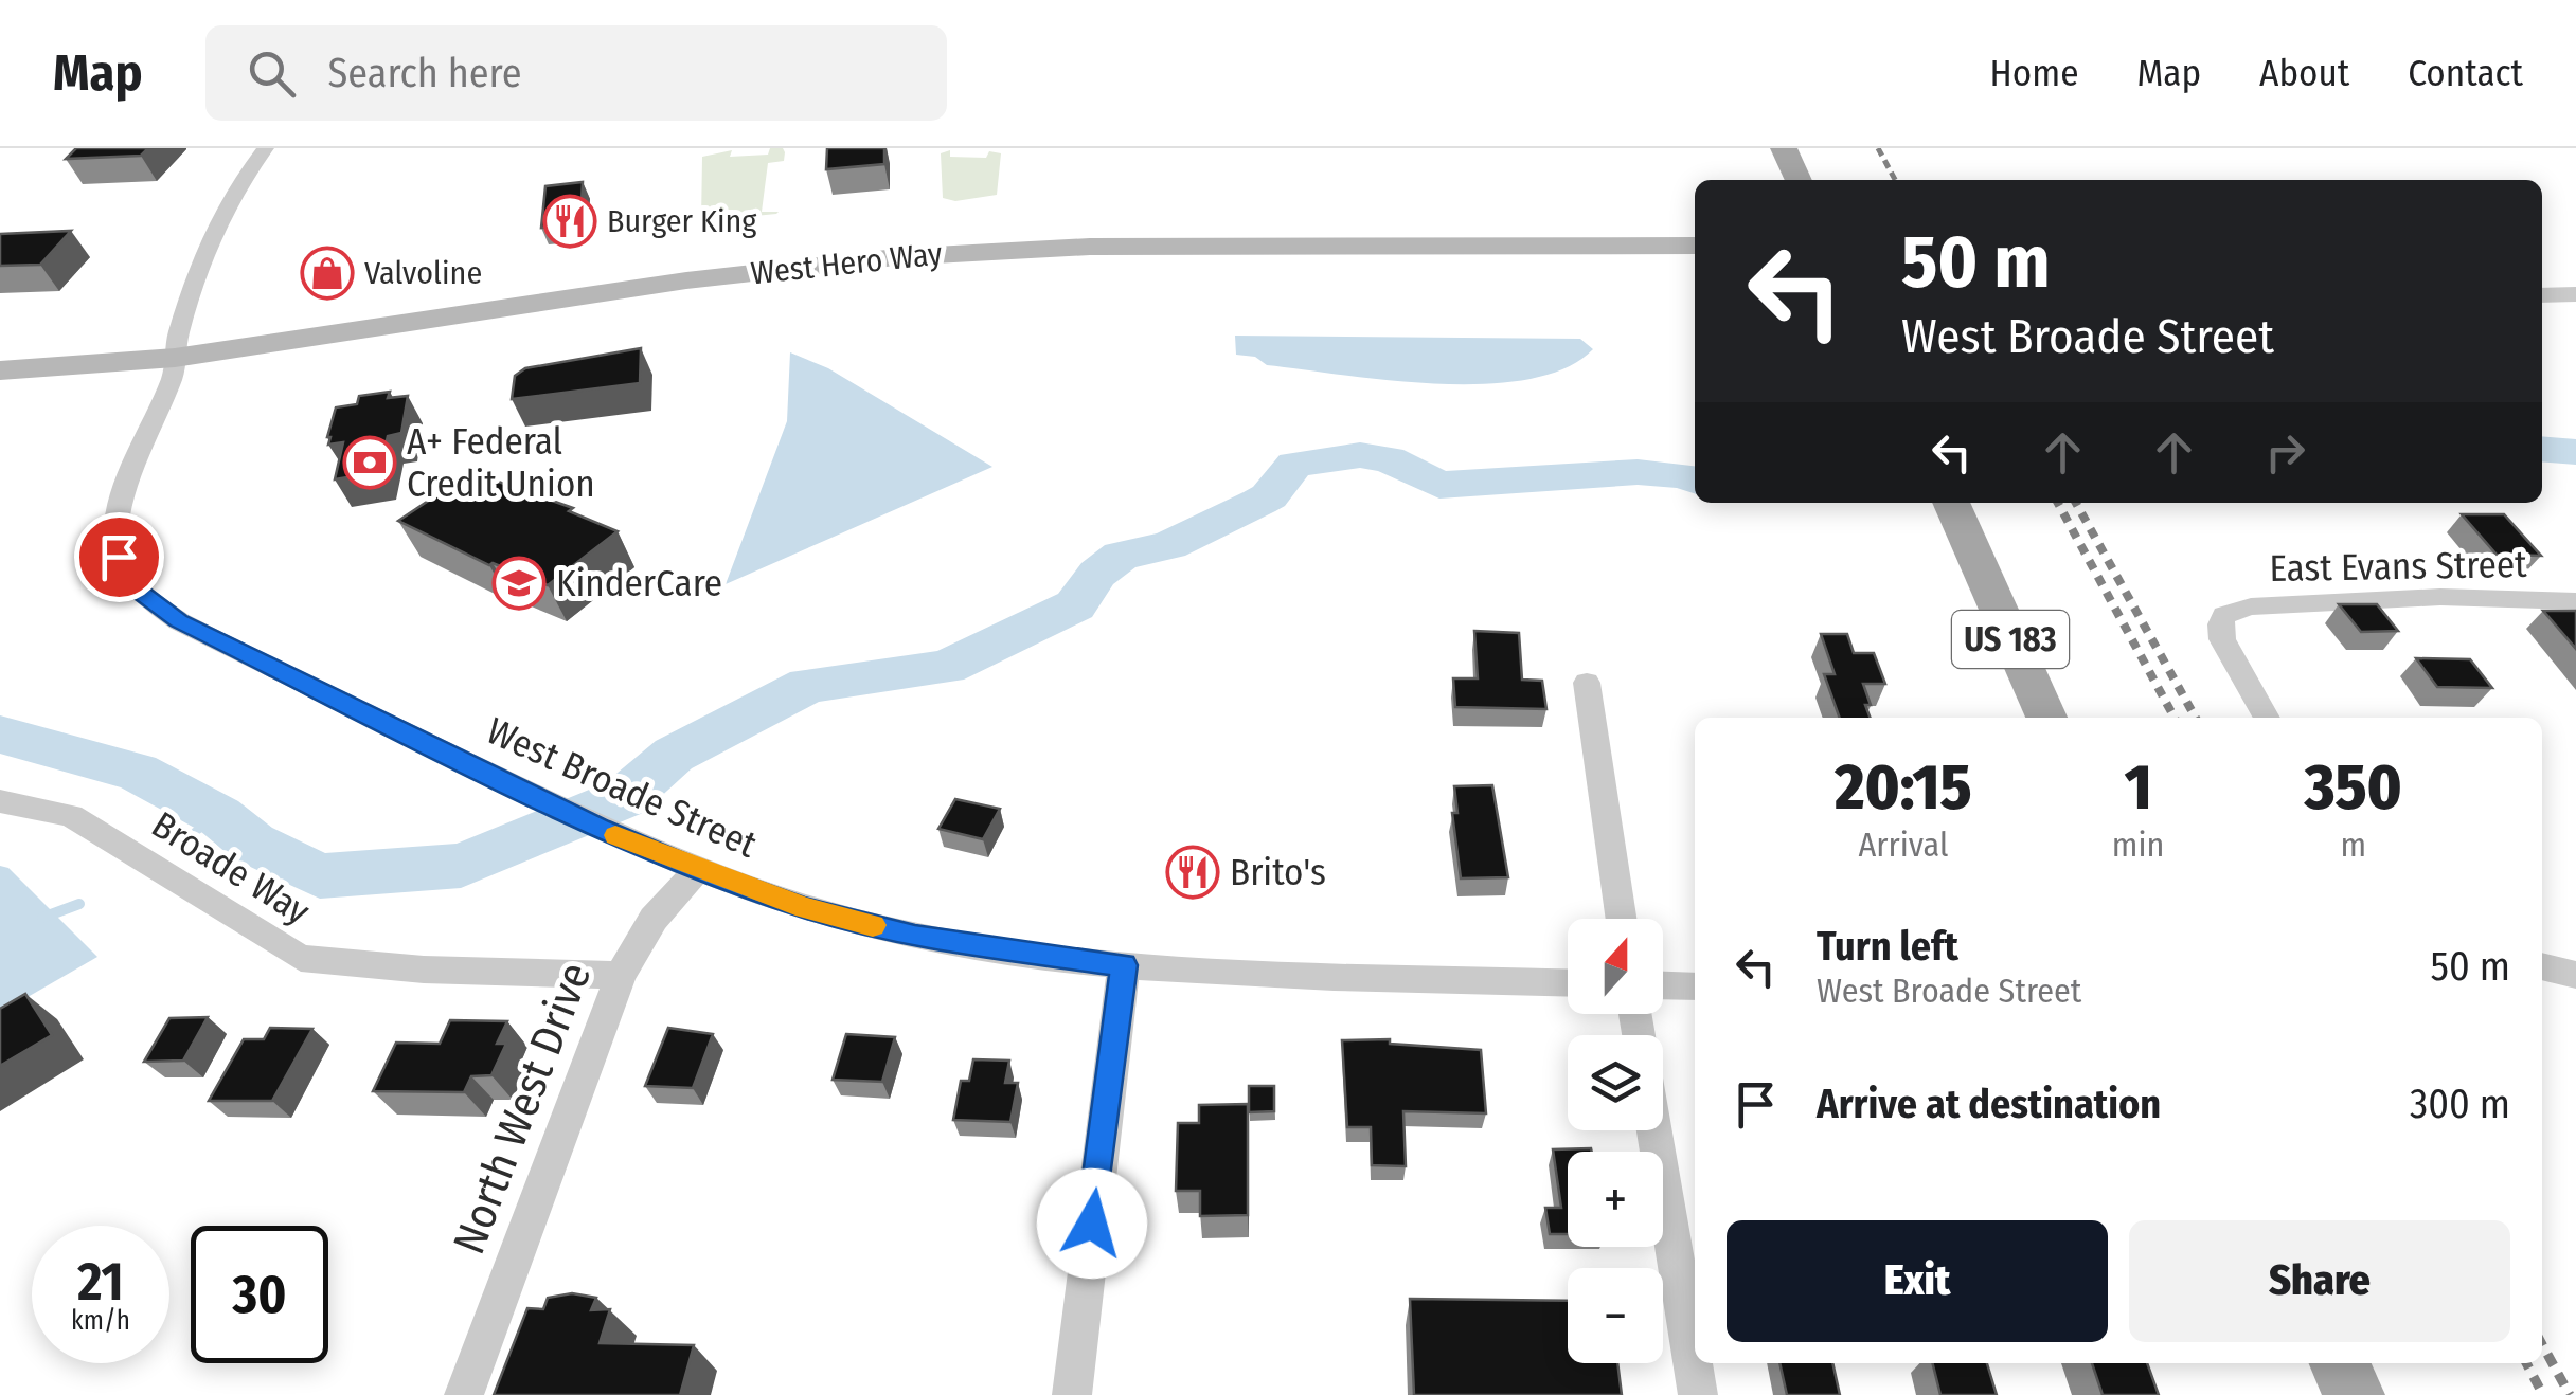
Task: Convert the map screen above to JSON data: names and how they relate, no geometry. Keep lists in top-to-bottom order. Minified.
{"streets":{"main road":["West Hero Way","US 183"],"street":["East Evans Street","West Broade Street","Broade Way","North West Drive"]},"crossings":[["West Hero Way","West Broade Street"],["West Broade Street","North West Drive"],["Broade Way","North West Drive"]],"places":{"restaurant":["Burger King","Brito's"],"shop":["Valvoline"],"bank":["A+ Federal Credit Union"],"school or university":["KinderCare"]},"north":"top","page":{"header":"Map","search":"Search here","nav":["Home","Map","About","Contact"],"turn":["50 m","West Broade Street"],"eta":["20:15","Arrival","1","min","350","m"],"list":[{"name":"Turn left","note":"West Broade Street","value":"50 m"},{"name":"Arrive at destination","value":"300 m"}],"map_buttons":["+","−"],"buttons":["Exit","Share"],"speed":"21 km/h","limit":"30"}}
